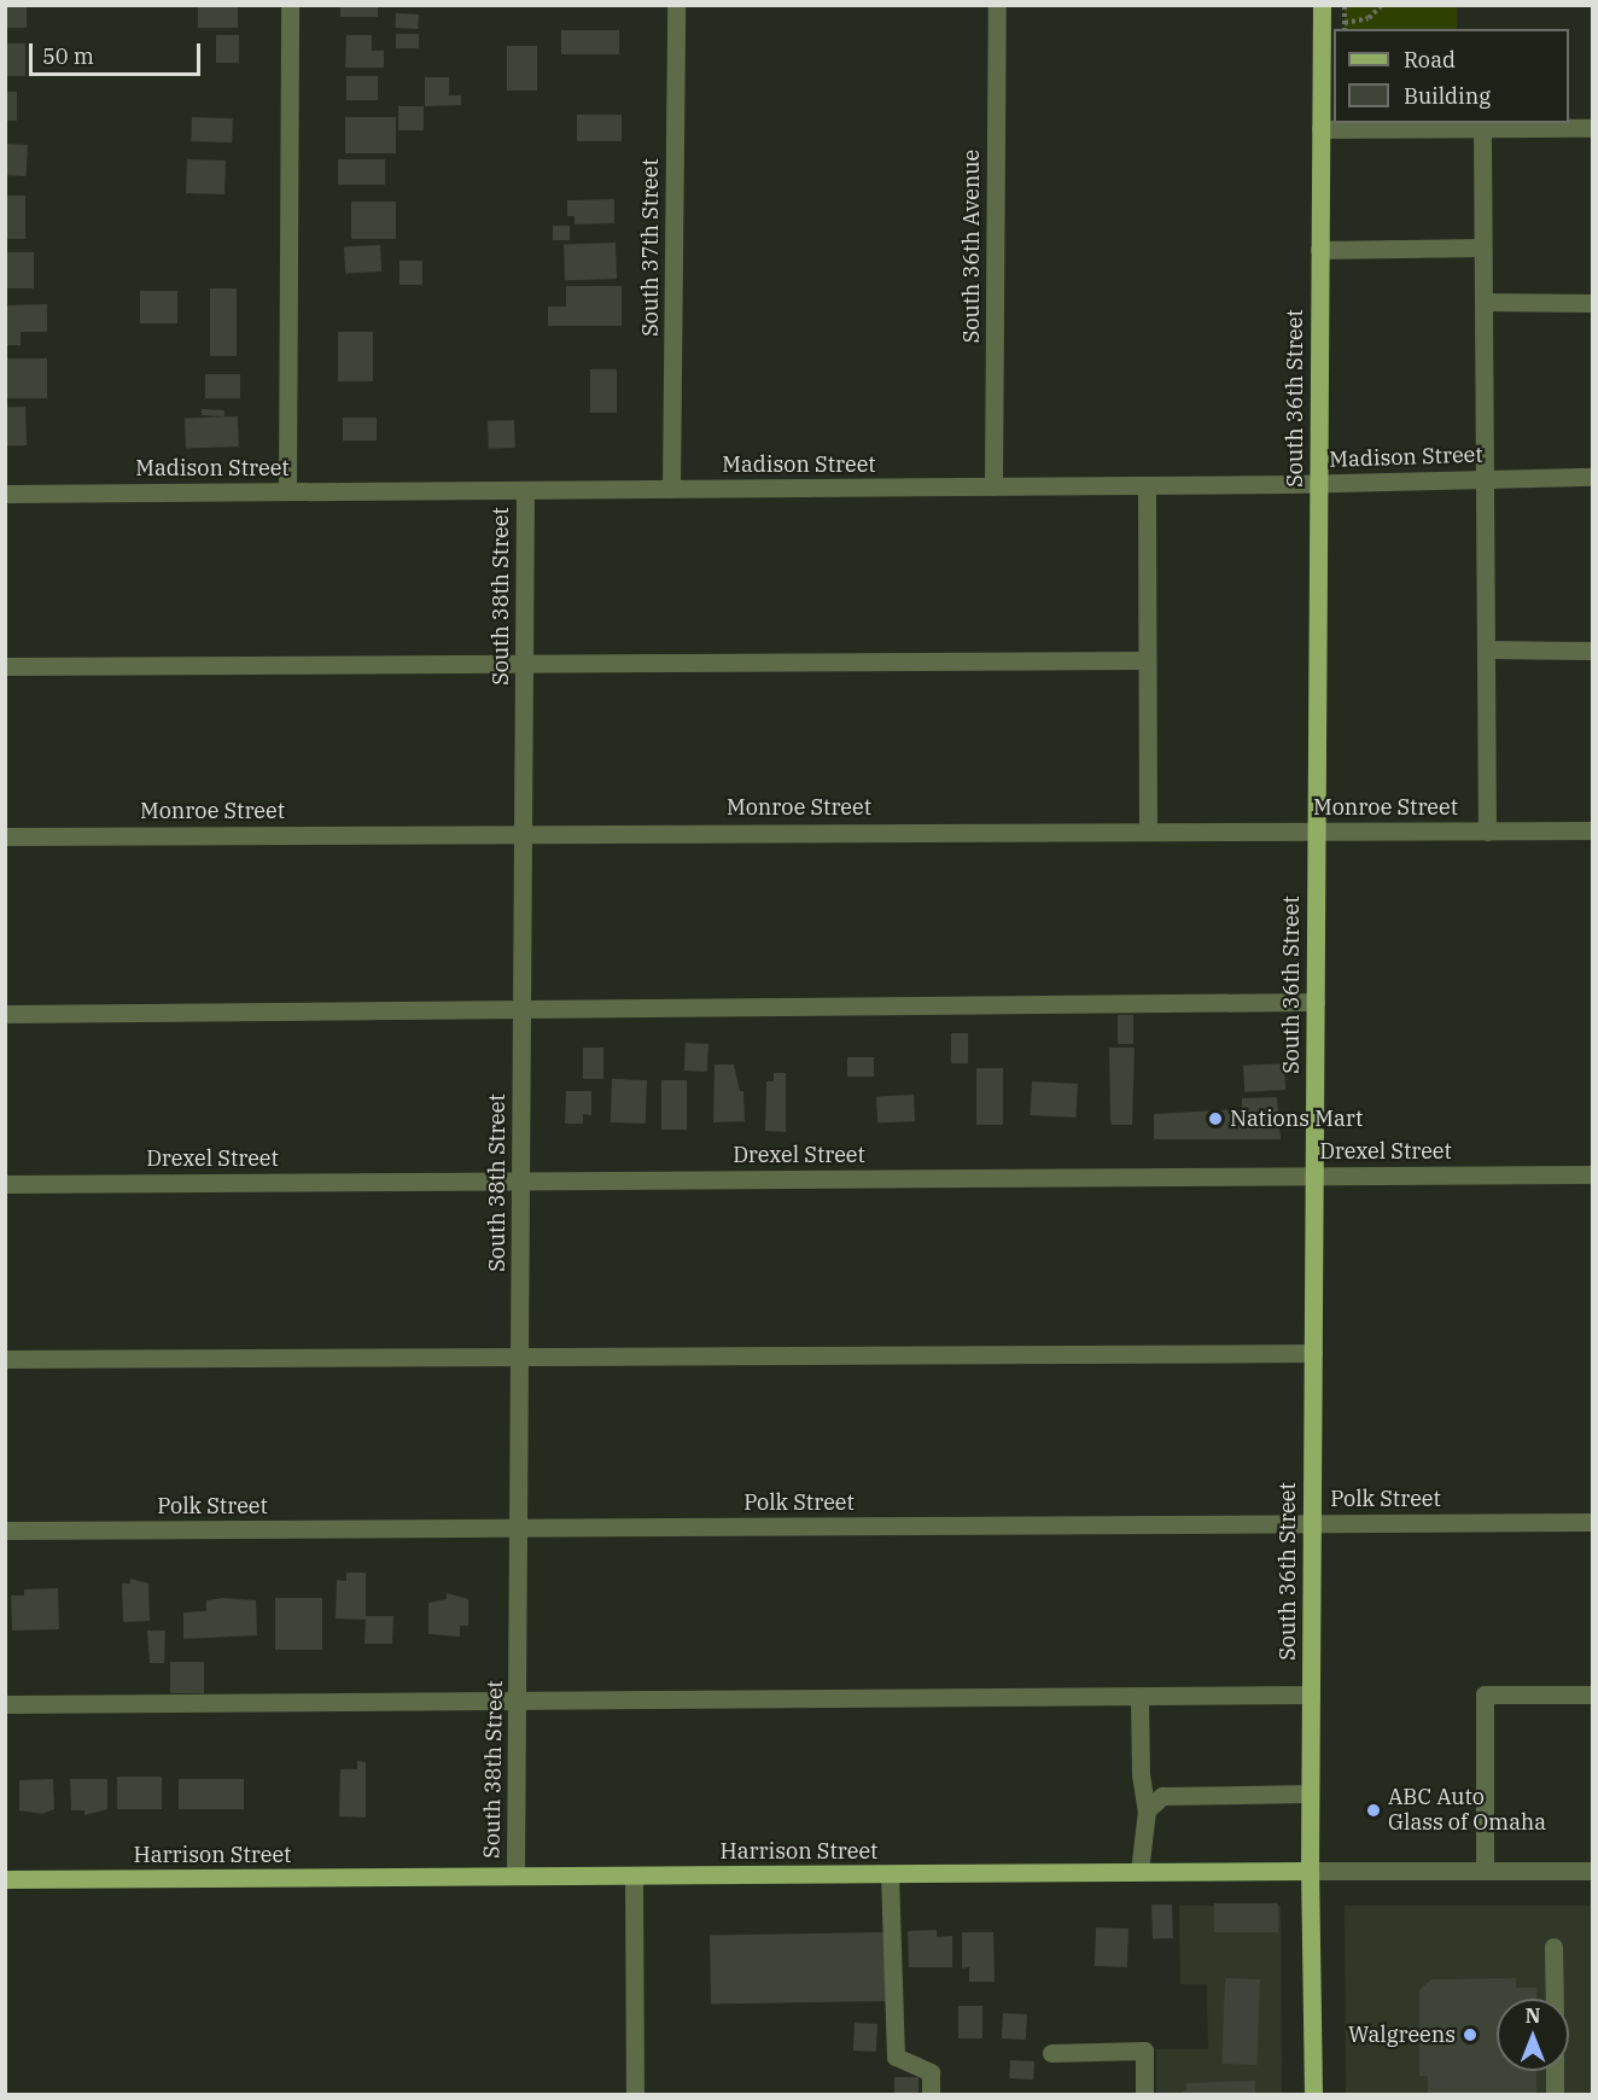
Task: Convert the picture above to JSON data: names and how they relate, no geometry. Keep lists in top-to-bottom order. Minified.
{"streets":{"main road":["South 36th Street","Harrison Street"],"street":["South 36th Avenue","South 37th Street","Madison Street","South 38th Street","Monroe Street","Drexel Street","Polk Street"]},"crossings":[["South 36th Avenue","Madison Street"],["South 37th Street","Madison Street"],["South 36th Street","Madison Street"],["South 36th Street","Monroe Street"],["South 36th Street","Drexel Street"],["South 36th Street","Polk Street"],["South 36th Street","Harrison Street"],["Madison Street","South 38th Street"],["South 38th Street","Monroe Street"],["South 38th Street","Drexel Street"],["South 38th Street","Polk Street"],["South 38th Street","Harrison Street"]],"places":["Nations Mart","ABC Auto Glass of Omaha","Walgreens"],"legend":["Road","Building"],"scale_bar":"50 m","north":"top"}
